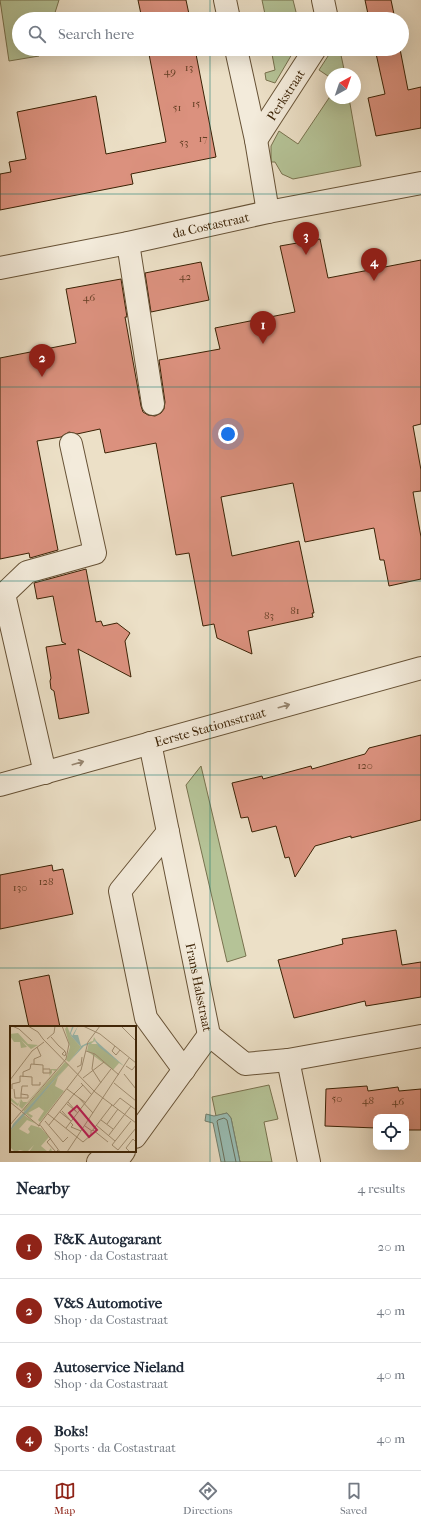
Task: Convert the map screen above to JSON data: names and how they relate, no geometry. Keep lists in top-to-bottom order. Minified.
{"streets":{"street":["Perkstraat","da Costastraat","Eerste Stationsstraat","Frans Halsstraat"]},"crossings":[["Perkstraat","da Costastraat"],["Eerste Stationsstraat","Frans Halsstraat"]],"one_way":["Eerste Stationsstraat"],"house_numbers":["13","49","15","51","17","53","42","46","81","83","120","128","130","50","48","46"],"north":"top right","page":{"search":"Search here","pins":["3","4","1","2"],"heading":["Nearby","4 results"],"list":[{"mark":"1","name":"F&K Autogarant","note":"Shop · da Costastraat","value":"20 m"},{"mark":"2","name":"V&S Automotive","note":"Shop · da Costastraat","value":"40 m"},{"mark":"3","name":"Autoservice Nieland","note":"Shop · da Costastraat","value":"40 m"},{"mark":"4","name":"Boks!","note":"Sports · da Costastraat","value":"40 m"}],"nav":["Map","Directions","Saved"]}}
